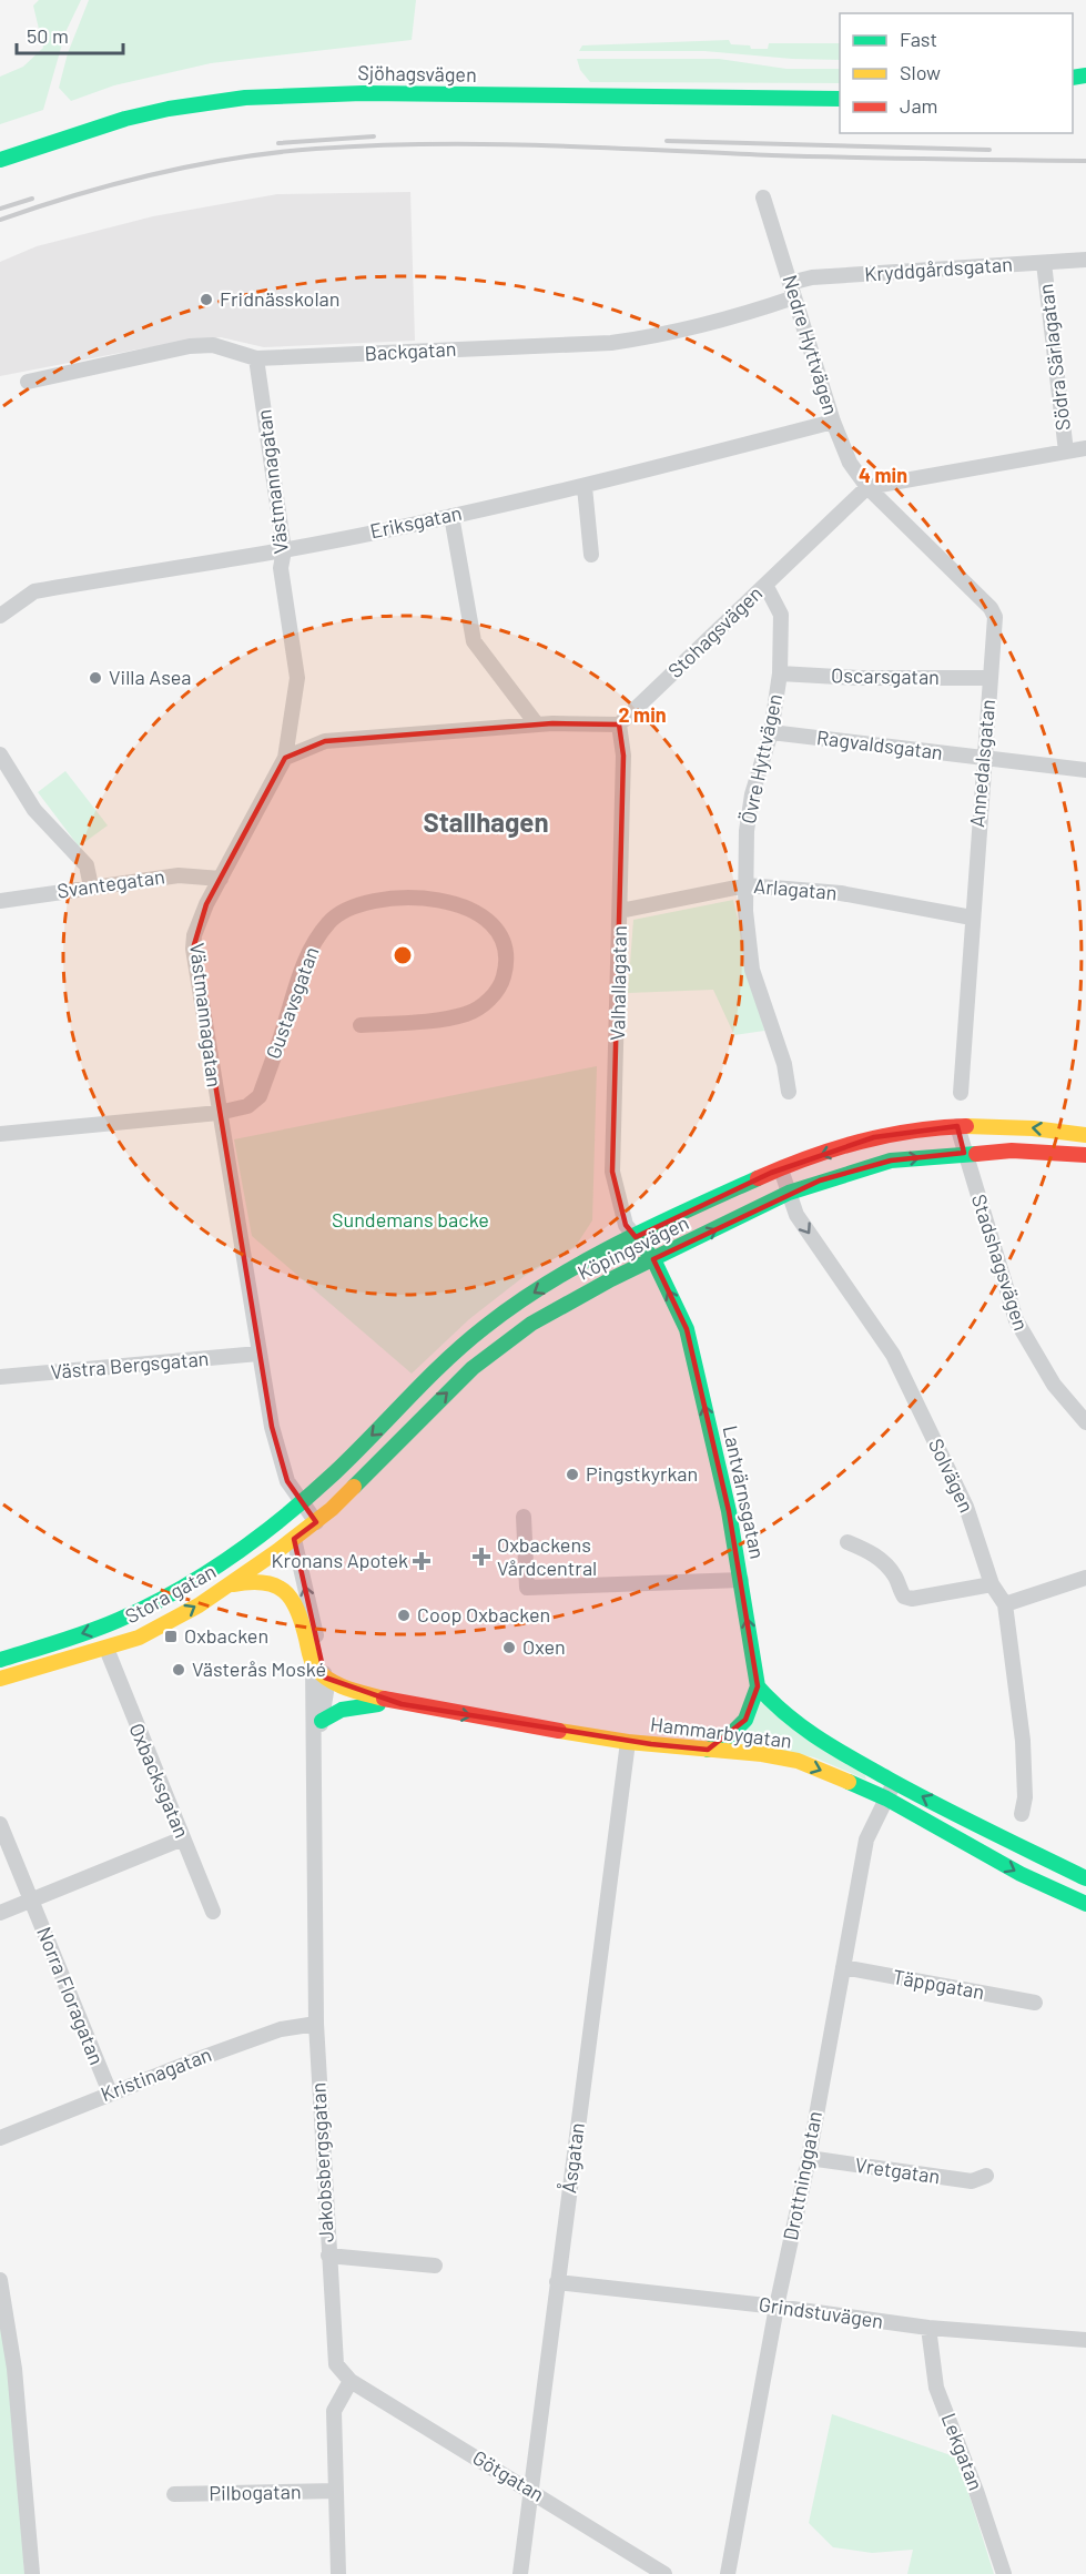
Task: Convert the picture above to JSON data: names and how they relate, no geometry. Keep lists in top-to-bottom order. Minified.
{"streets":{"main road":["Sjöhagsvägen","Köpingsvägen","Lantvärnsgatan","Stora gatan","Hammarbygatan"],"street":["Kryddgårdsgatan","Nedre Hyttvägen","Backgatan","Södra Särlagatan","Västmannagatan","Eriksgatan","Stohagsvägen","Oscarsgatan","Ragvaldsgatan","Övre Hyttvägen","Annedalsgatan","Svantegatan","Arlagatan","Valhallagatan","Gustavsgatan","Stadshagsvägen","Västra Bergsgatan","Solvägen","Oxbacksgatan","Täppgatan","Norra Floragatan","Kristinagatan","Åsgatan","Jakobsbergsgatan","Vretgatan","Drottninggatan","Grindstuvägen","Lekgatan","Götgatan","Pilbogatan"]},"crossings":[["Kryddgårdsgatan","Nedre Hyttvägen"],["Kryddgårdsgatan","Backgatan"],["Kryddgårdsgatan","Södra Särlagatan"],["Nedre Hyttvägen","Backgatan"],["Nedre Hyttvägen","Eriksgatan"],["Nedre Hyttvägen","Stohagsvägen"],["Nedre Hyttvägen","Annedalsgatan"],["Backgatan","Västmannagatan"],["Västmannagatan","Eriksgatan"],["Västmannagatan","Svantegatan"],["Västmannagatan","Gustavsgatan"],["Västmannagatan","Köpingsvägen"],["Västmannagatan","Västra Bergsgatan"],["Stohagsvägen","Övre Hyttvägen"],["Stohagsvägen","Annedalsgatan"],["Stohagsvägen","Valhallagatan"],["Oscarsgatan","Övre Hyttvägen"],["Oscarsgatan","Annedalsgatan"],["Ragvaldsgatan","Övre Hyttvägen"],["Ragvaldsgatan","Annedalsgatan"],["Övre Hyttvägen","Arlagatan"],["Annedalsgatan","Arlagatan"],["Arlagatan","Valhallagatan"],["Valhallagatan","Köpingsvägen"],["Valhallagatan","Lantvärnsgatan"],["Köpingsvägen","Stadshagsvägen"],["Köpingsvägen","Solvägen"],["Köpingsvägen","Lantvärnsgatan"],["Köpingsvägen","Stora gatan"],["Lantvärnsgatan","Hammarbygatan"],["Stora gatan","Oxbacksgatan"],["Hammarbygatan","Åsgatan"],["Hammarbygatan","Drottninggatan"],["Täppgatan","Drottninggatan"],["Norra Floragatan","Kristinagatan"],["Kristinagatan","Jakobsbergsgatan"],["Åsgatan","Grindstuvägen"],["Åsgatan","Götgatan"],["Jakobsbergsgatan","Götgatan"],["Vretgatan","Drottninggatan"],["Drottninggatan","Grindstuvägen"],["Grindstuvägen","Lekgatan"]],"one_way":["Solvägen","Lantvärnsgatan"],"districts":["Stallhagen"],"parks":["Sundemans backe"],"places":{"other":["Fridnässkolan","Villa Asea","Pingstkyrkan","Coop Oxbacken","Oxen","Västerås Moské"],"health":["Oxbackens Vårdcentral","Kronans Apotek"],"transit":["Oxbacken"]},"legend":["Fast","Slow","Jam"],"scale_bar":"50 m","rings":["4 min","2 min"]}
